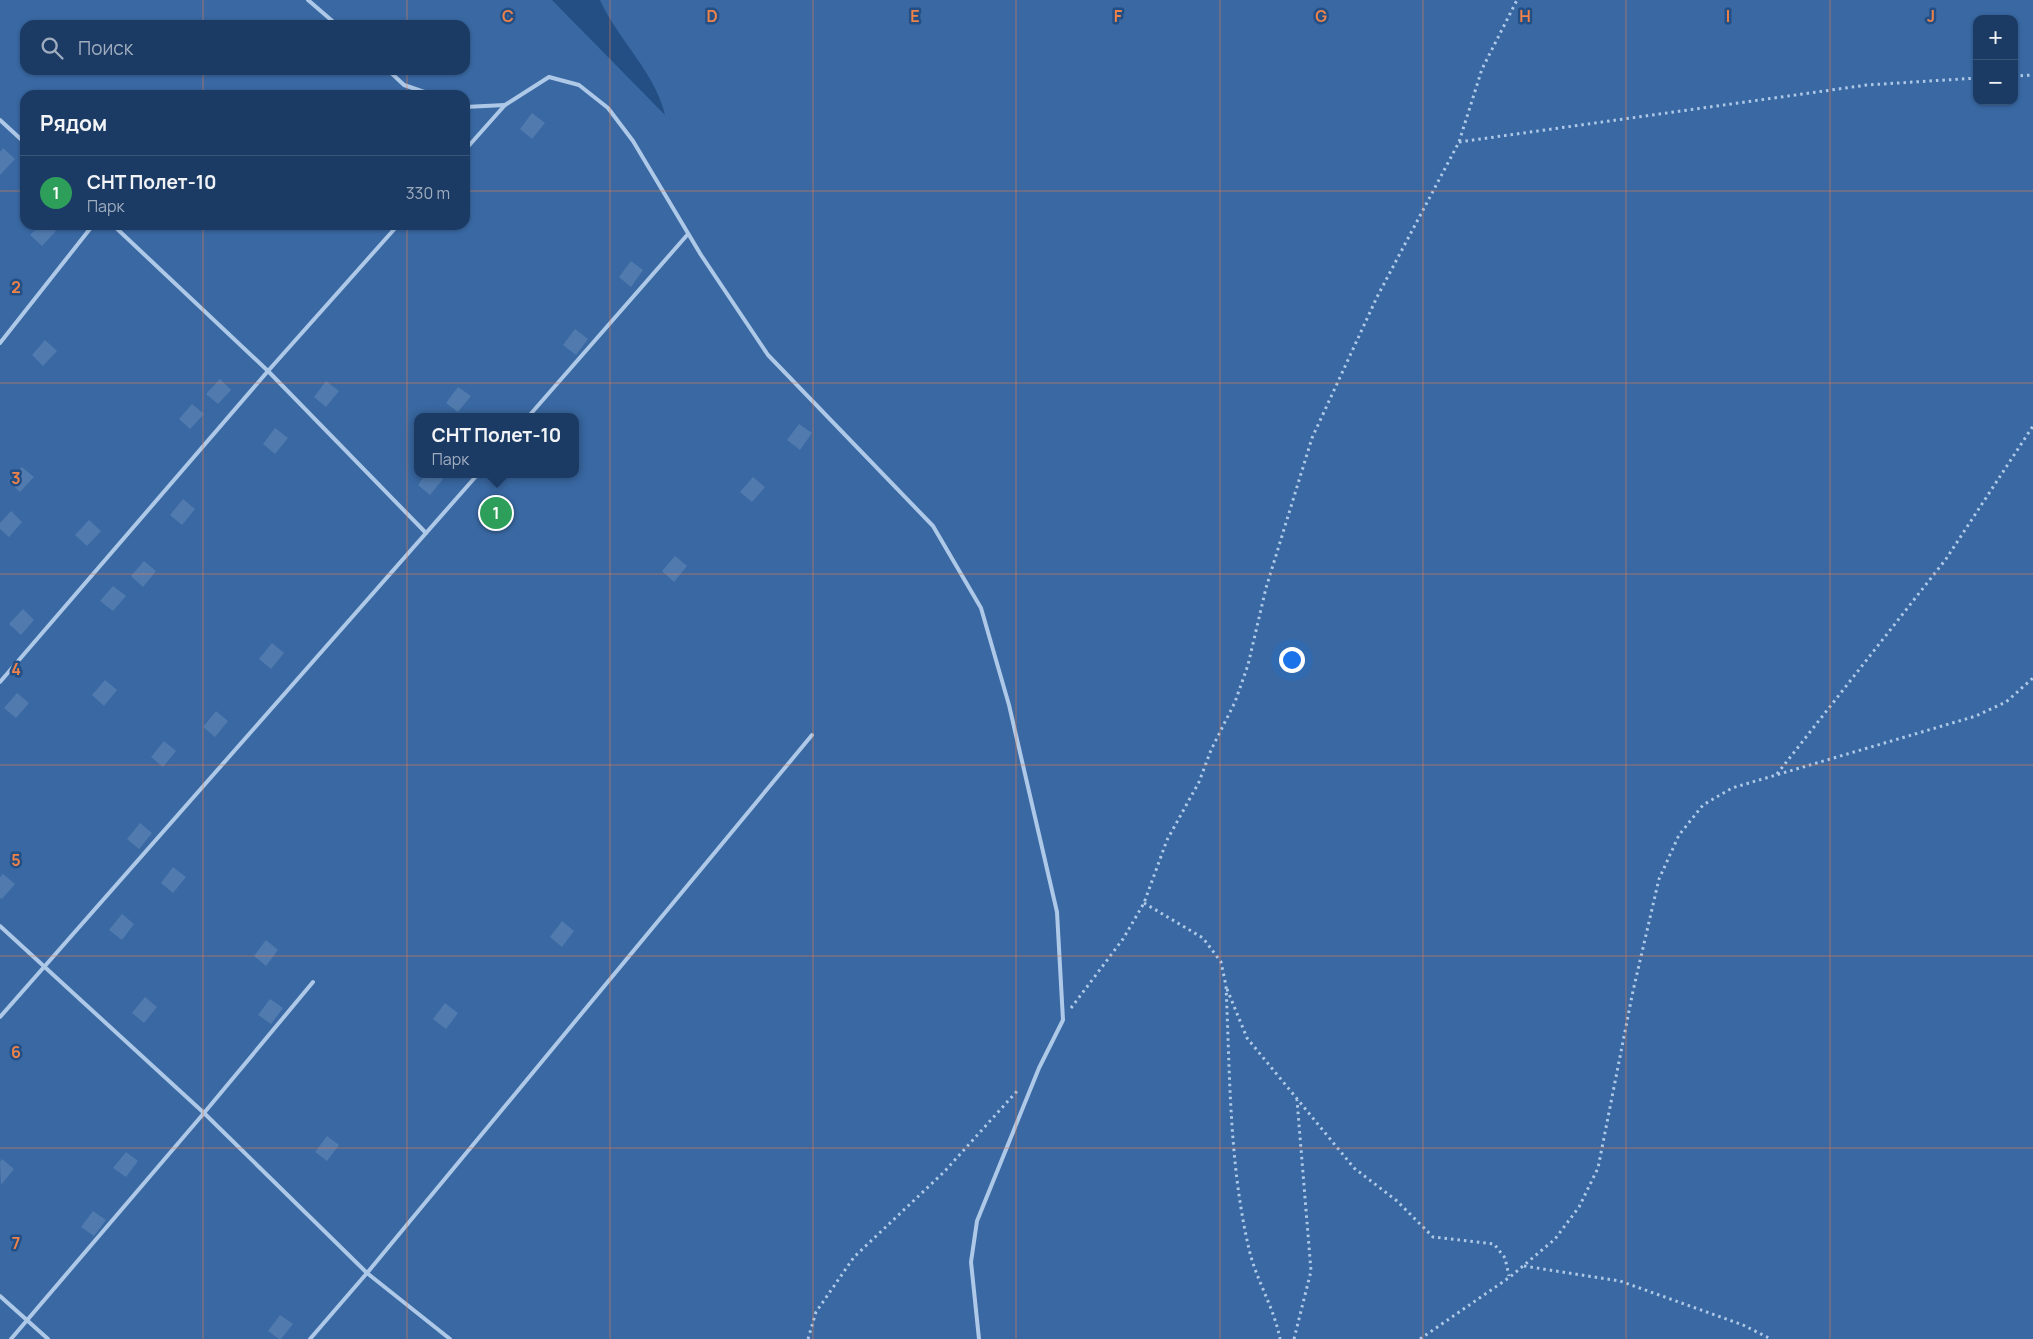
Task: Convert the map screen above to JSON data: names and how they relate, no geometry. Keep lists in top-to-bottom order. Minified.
{"page":{"map_buttons":["+","−"],"search":"Поиск","heading":"Рядом","list":[{"mark":"1","name":"СНТ Полет-10","note":"Парк","value":"330 m"}],"popup":["СНТ Полет-10","Парк"],"pins":"1"},"grid":{"columns":["C","D","E","F","G","H","I","J"],"rows":["2","3","4","5","6","7"]}}
